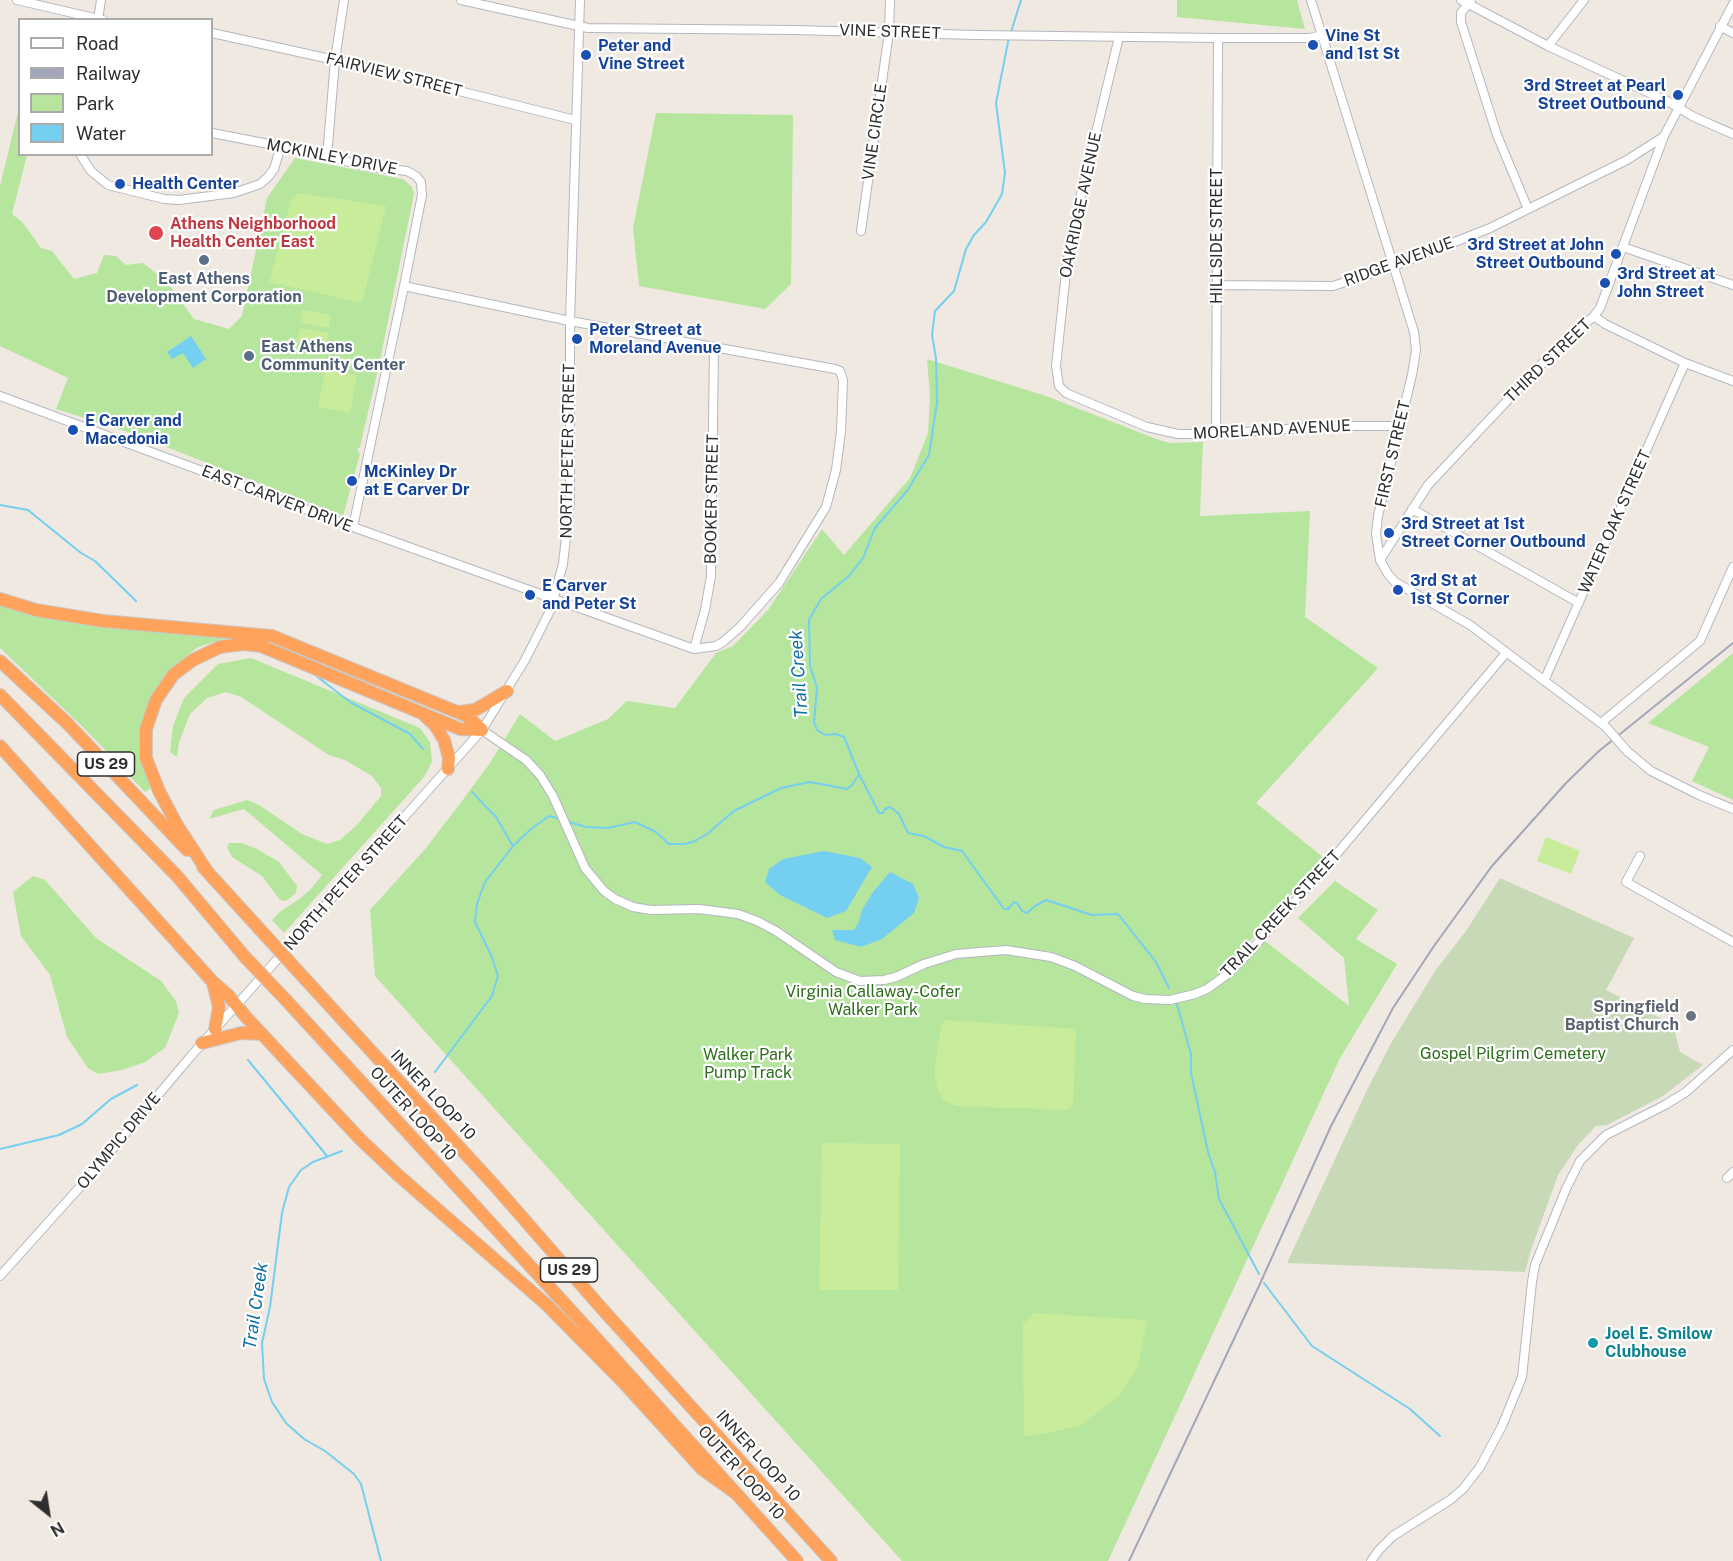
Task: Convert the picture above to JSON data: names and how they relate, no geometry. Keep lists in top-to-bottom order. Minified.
{"streets":{"highway":["US 29","INNER LOOP 10","OUTER LOOP 10"],"street":["VINE STREET","FAIRVIEW STREET","VINE CIRCLE","MCKINLEY DRIVE","OAKRIDGE AVENUE","HILLSIDE STREET","RIDGE AVENUE","THIRD STREET","MORELAND AVENUE","NORTH PETER STREET","FIRST STREET","EAST CARVER DRIVE","BOOKER STREET","WATER OAK STREET","TRAIL CREEK STREET","OLYMPIC DRIVE"]},"crossings":[["VINE STREET","VINE CIRCLE"],["VINE STREET","OAKRIDGE AVENUE"],["VINE STREET","HILLSIDE STREET"],["VINE STREET","NORTH PETER STREET"],["VINE STREET","FIRST STREET"],["FAIRVIEW STREET","NORTH PETER STREET"],["MCKINLEY DRIVE","EAST CARVER DRIVE"],["OAKRIDGE AVENUE","MORELAND AVENUE"],["HILLSIDE STREET","RIDGE AVENUE"],["HILLSIDE STREET","MORELAND AVENUE"],["RIDGE AVENUE","THIRD STREET"],["RIDGE AVENUE","FIRST STREET"],["THIRD STREET","FIRST STREET"],["MORELAND AVENUE","FIRST STREET"],["NORTH PETER STREET","EAST CARVER DRIVE"],["NORTH PETER STREET","TRAIL CREEK STREET"],["NORTH PETER STREET","OLYMPIC DRIVE"],["EAST CARVER DRIVE","BOOKER STREET"]],"water":["Trail Creek"],"parks":["Virginia Callaway-Cofer Walker Park","Gospel Pilgrim Cemetery","Walker Park Pump Track"],"places":["Vine St and 1st St","Peter and Vine Street","3rd Street at Pearl Street Outbound","Health Center","Athens Neighborhood Health Center East","3rd Street at John Street Outbound","East Athens Development Corporation","3rd Street at John Street","Peter Street at Moreland Avenue","East Athens Community Center","E Carver and Macedonia","McKinley Dr at E Carver Dr","3rd Street at 1st Street Corner Outbound","3rd St at 1st St Corner","E Carver and Peter St","Springfield Baptist Church","Joel E. Smilow Clubhouse"],"legend":["Road","Railway","Park","Water"],"north":"bottom right"}
